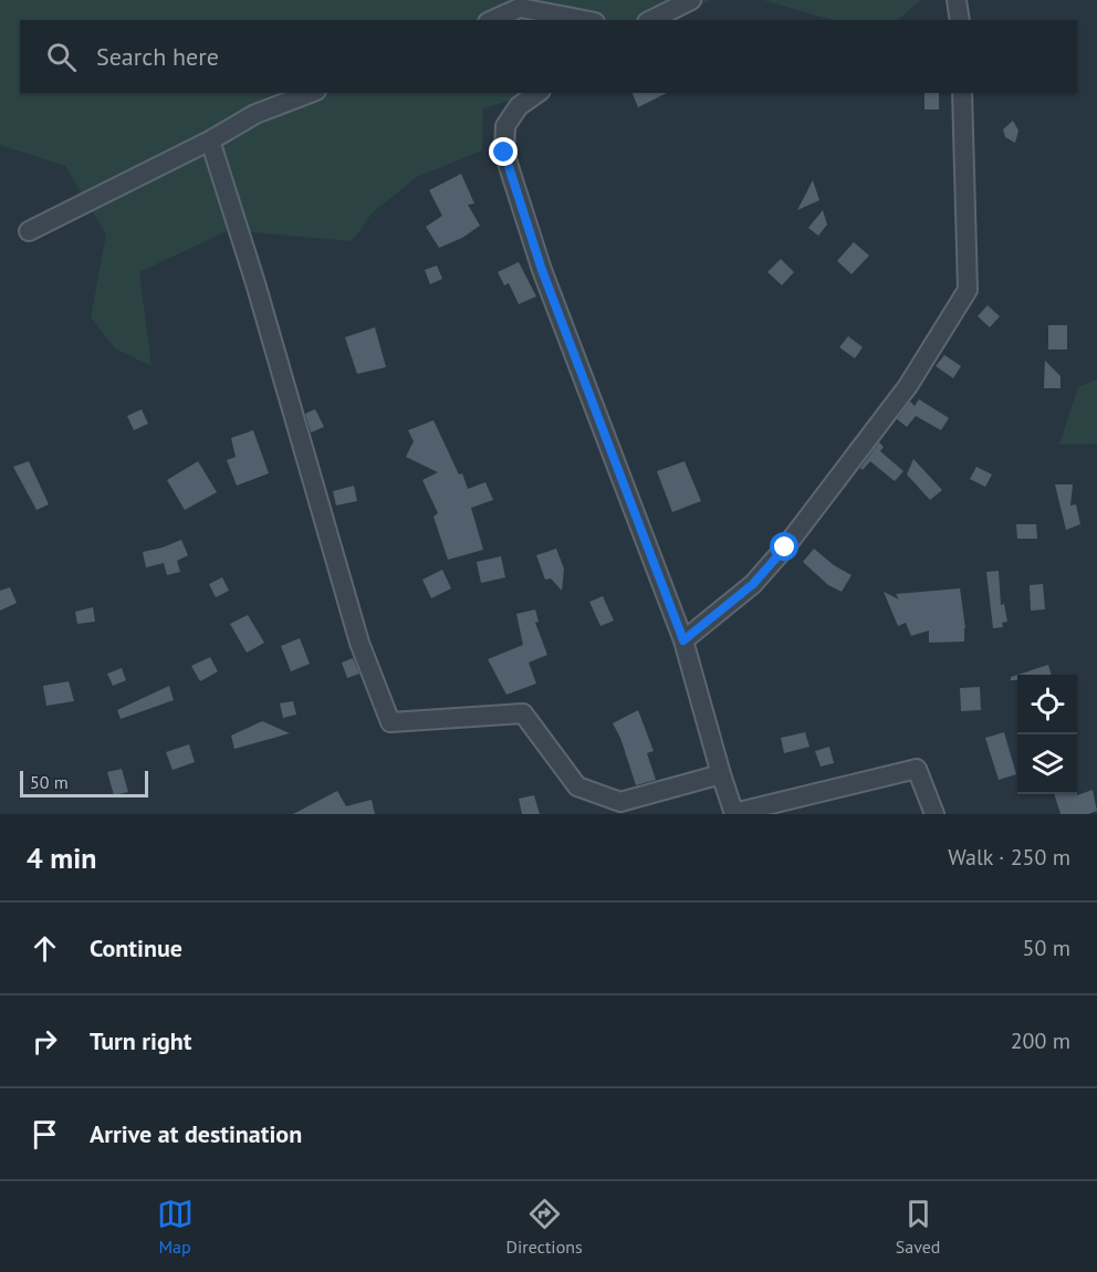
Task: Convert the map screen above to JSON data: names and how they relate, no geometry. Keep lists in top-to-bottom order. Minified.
{"scale_bar":"50 m","page":{"search":"Search here","scale":"50 m","heading":["4 min","Walk · 250 m"],"list":[["Continue","50 m"],["Turn right","200 m"],"Arrive at destination"],"nav":["Map","Directions","Saved"]}}
